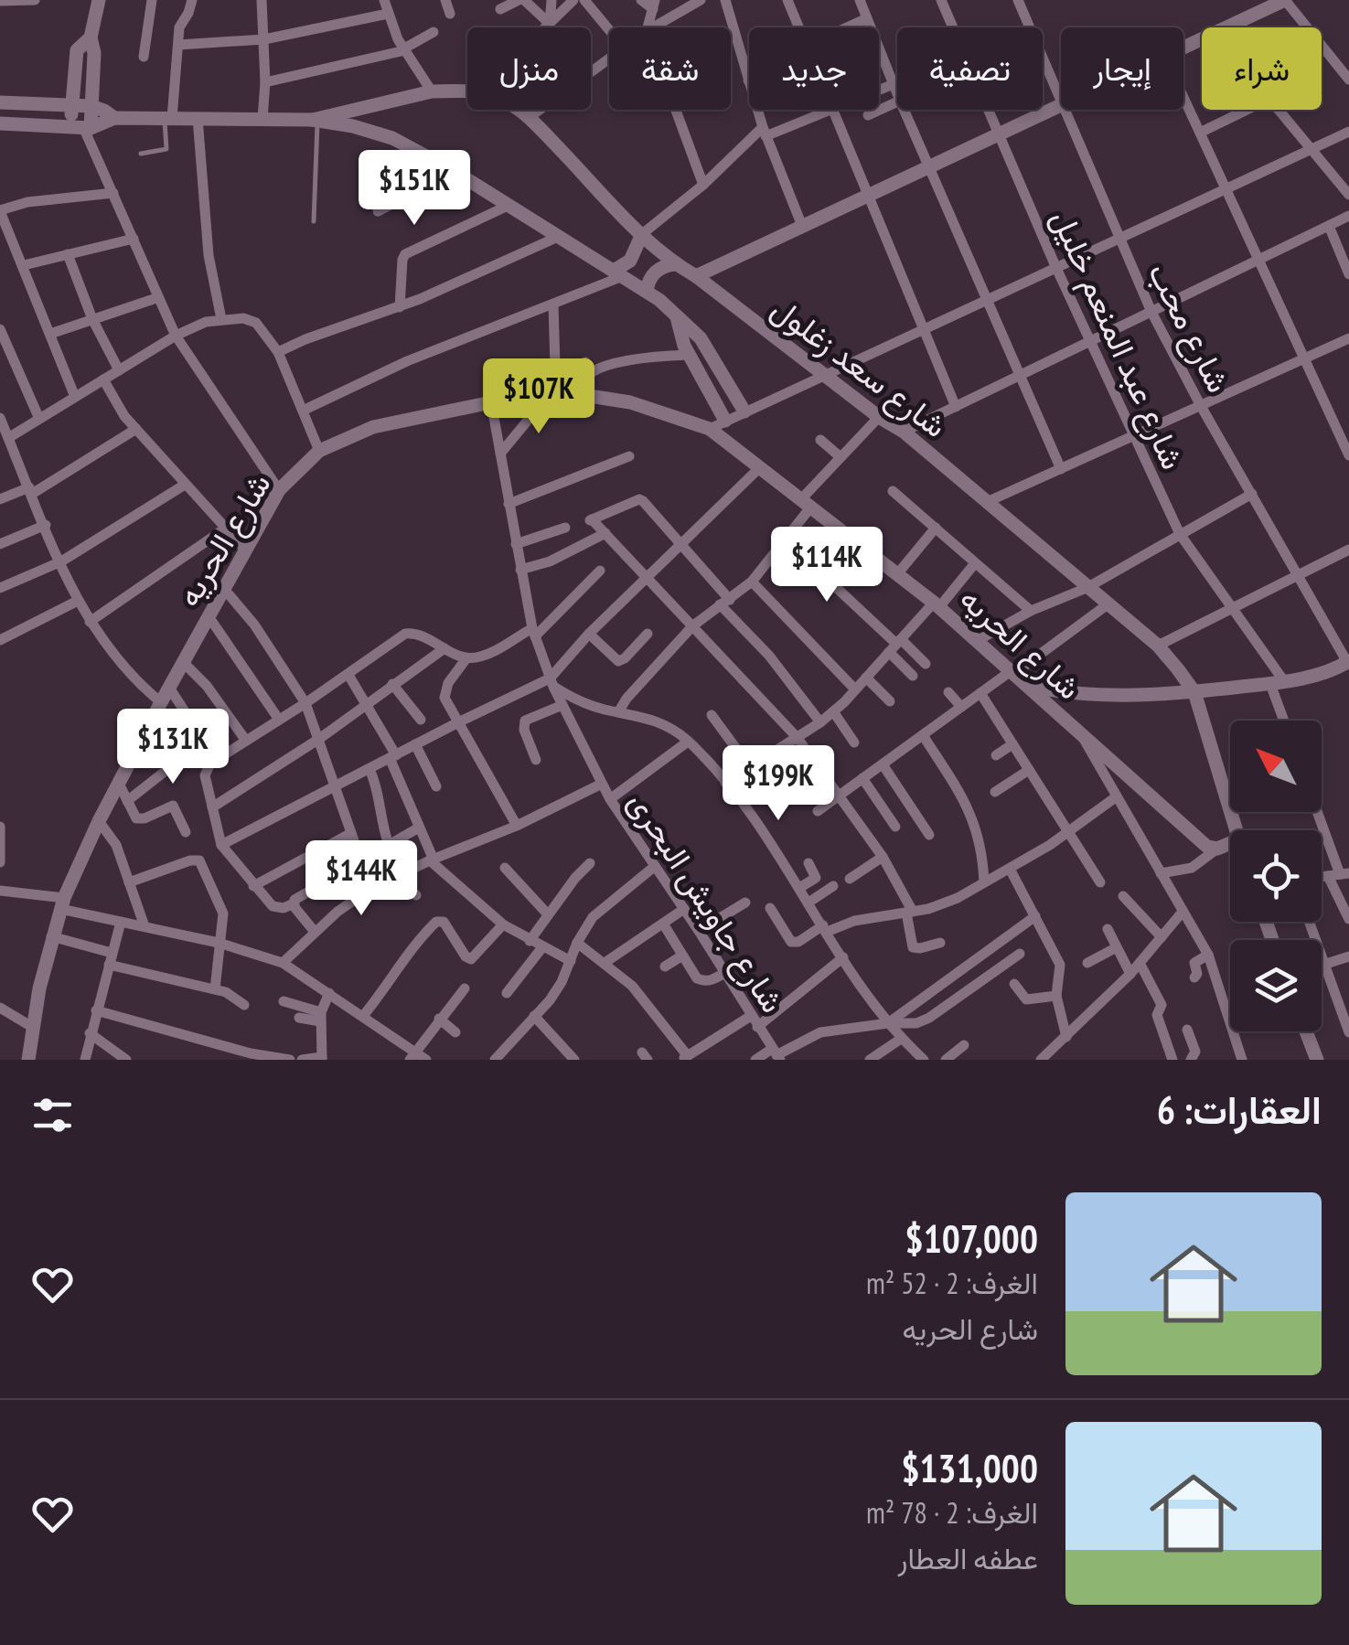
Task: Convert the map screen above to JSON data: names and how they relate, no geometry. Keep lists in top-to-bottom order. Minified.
{"streets":{"street":["شارع محب","شارع عبد المنعم خليل","شارع سعد زغلول","شارع الحريه","شارع جاويش البحرى"]},"crossings":[["شارع الحريه","شارع جاويش البحرى"]],"north":"top left","page":{"chip":["شراء","إيجار","تصفية","جديد","شقة","منزل"],"price":["$151K","$107K","$114K","$131K","$199K","$144K"],"heading":"العقارات: 6","list":[{"name":"$107,000","note":"الغرف: 2 · 52 m² · شارع الحريه"},{"name":"$131,000","note":"الغرف: 2 · 78 m² · عطفه العطار"}]}}
